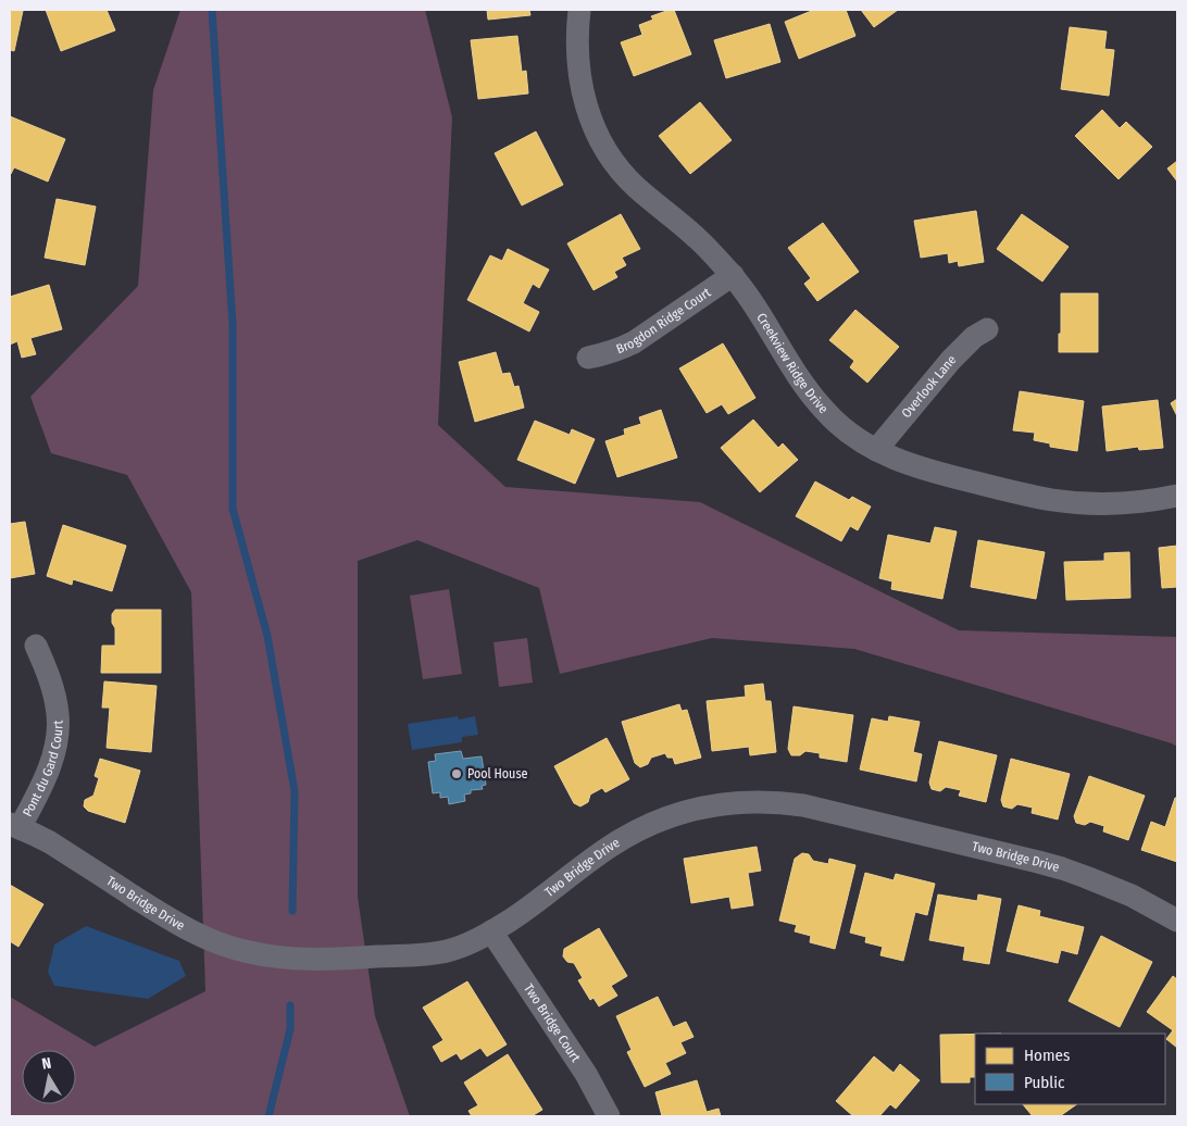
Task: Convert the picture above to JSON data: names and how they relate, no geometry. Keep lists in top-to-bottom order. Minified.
{"streets":{"street":["Brogdon Ridge Court","Creekview Ridge Drive","Overlook Lane","Pont du Gard Court","Two Bridge Drive","Two Bridge Court"]},"crossings":[["Brogdon Ridge Court","Creekview Ridge Drive"],["Creekview Ridge Drive","Overlook Lane"],["Pont du Gard Court","Two Bridge Drive"],["Two Bridge Drive","Two Bridge Court"]],"places":["Pool House"],"legend":["Homes","Public"],"north":"top"}
